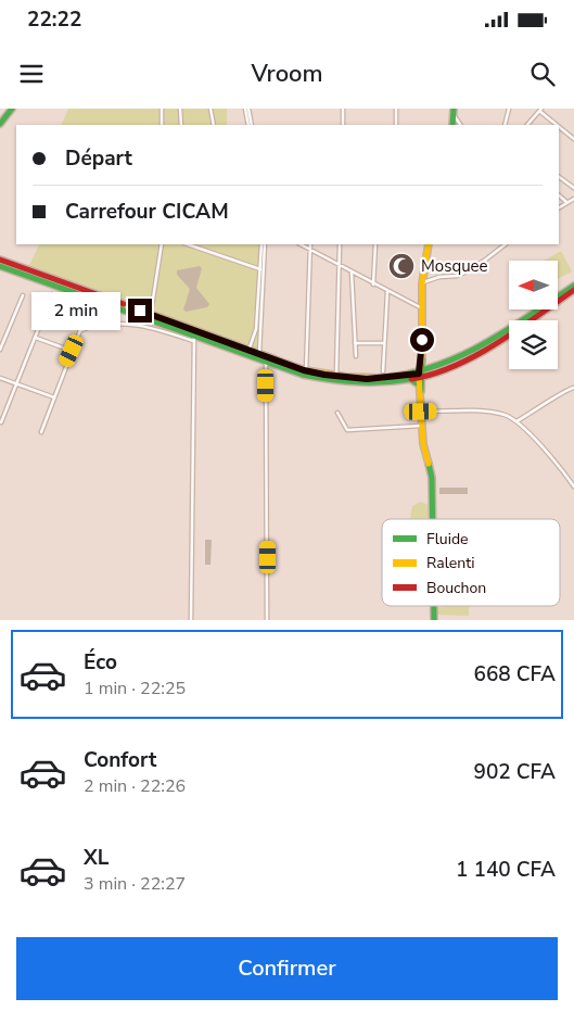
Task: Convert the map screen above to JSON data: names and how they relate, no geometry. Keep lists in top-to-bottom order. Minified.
{"places":{"mosque":["Mosquee"]},"legend":["Fluide","Ralenti","Bouchon"],"north":"left","page":{"status":"22:22","header":"Vroom","banner":["Départ","Carrefour CICAM"],"bubble":"2 min","list":[{"name":"Éco","note":"1 min · 22:25","value":"668 CFA"},{"name":"Confort","note":"2 min · 22:26","value":"902 CFA"},{"name":"XL","note":"3 min · 22:27","value":"1 140 CFA"}],"buttons":"Confirmer"}}
